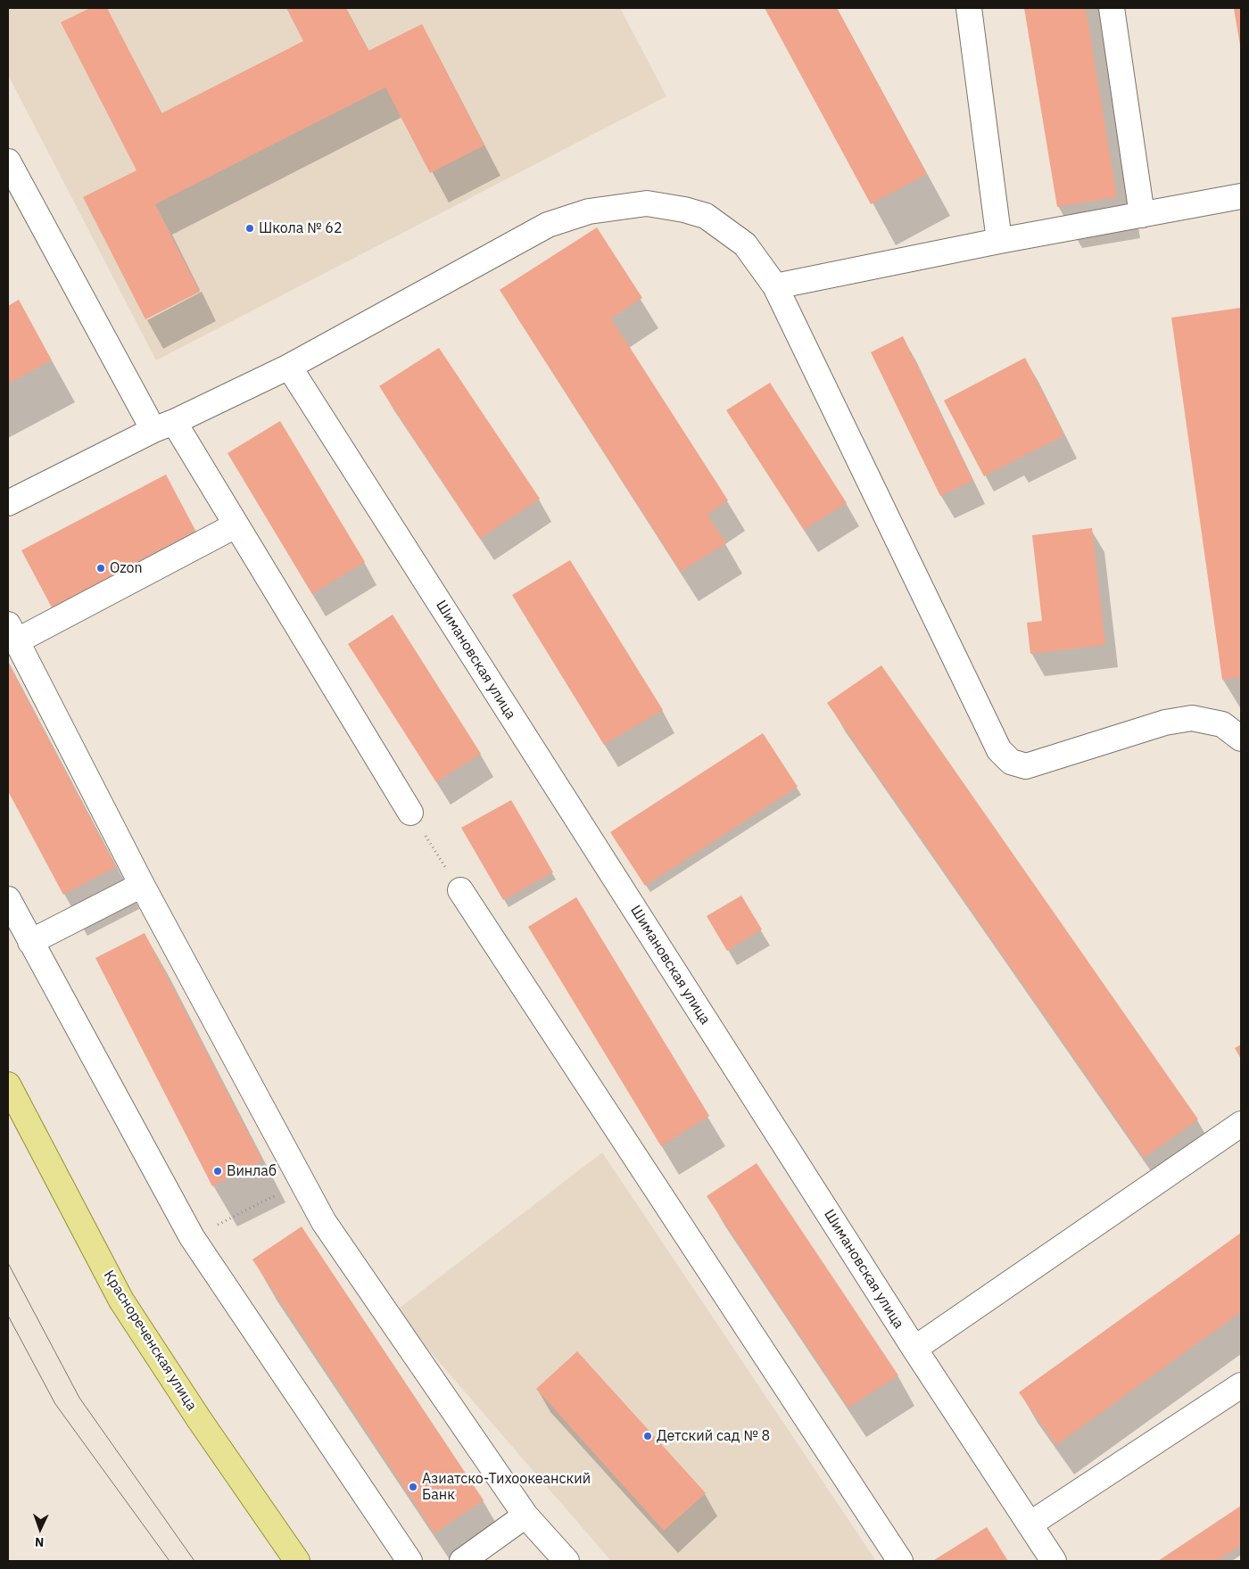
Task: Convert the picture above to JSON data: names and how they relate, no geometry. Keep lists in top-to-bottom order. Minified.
{"streets":{"main road":["Краснореченская улица"],"lane":["Шимановская улица"]},"places":["Школа № 62","Ozon","Винлаб","Детский сад № 8","Азиатско-Тихоокеанский Банк"],"north":"bottom"}
